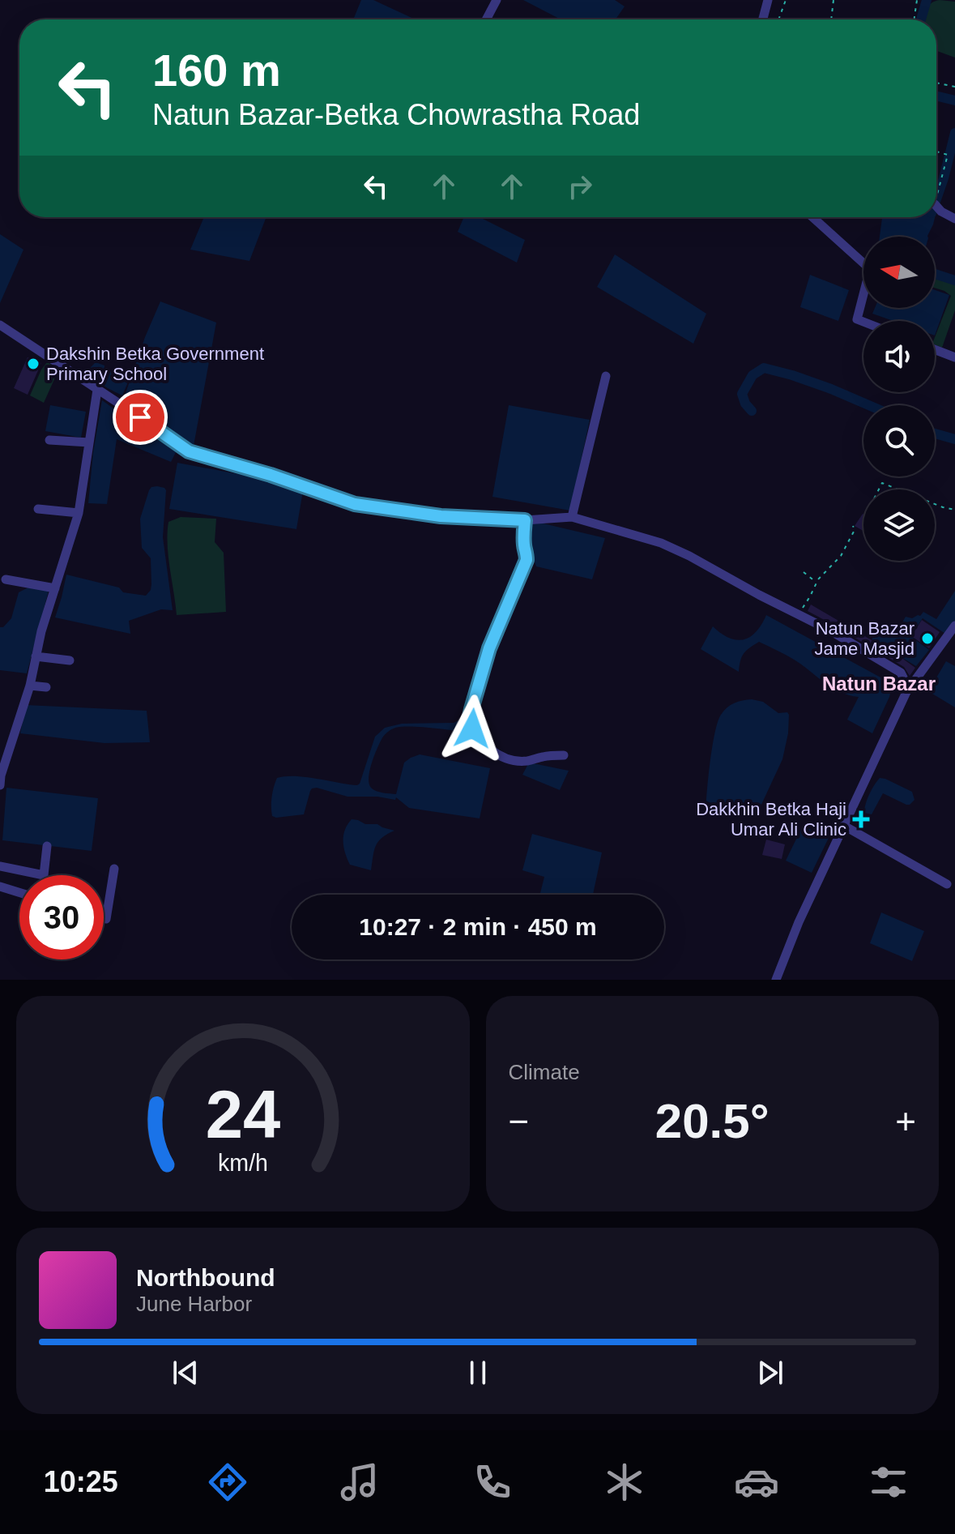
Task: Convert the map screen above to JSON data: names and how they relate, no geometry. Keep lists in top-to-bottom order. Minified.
{"districts":["Natun Bazar"],"places":{"other":["Dakshin Betka Government Primary School","Natun Bazar Jame Masjid"],"health":["Dakkhin Betka Haji Umar Ali Clinic"]},"north":"left","page":{"turn":["160 m","Natun Bazar-Betka Chowrastha Road"],"limit":"30","trip":"10:27 · 2 min · 450 m","tile":"Climate","heat":["−","20.5°","+"],"song":["Northbound","June Harbor"],"tabs":"10:25","gauge":["24","km/h"]}}
